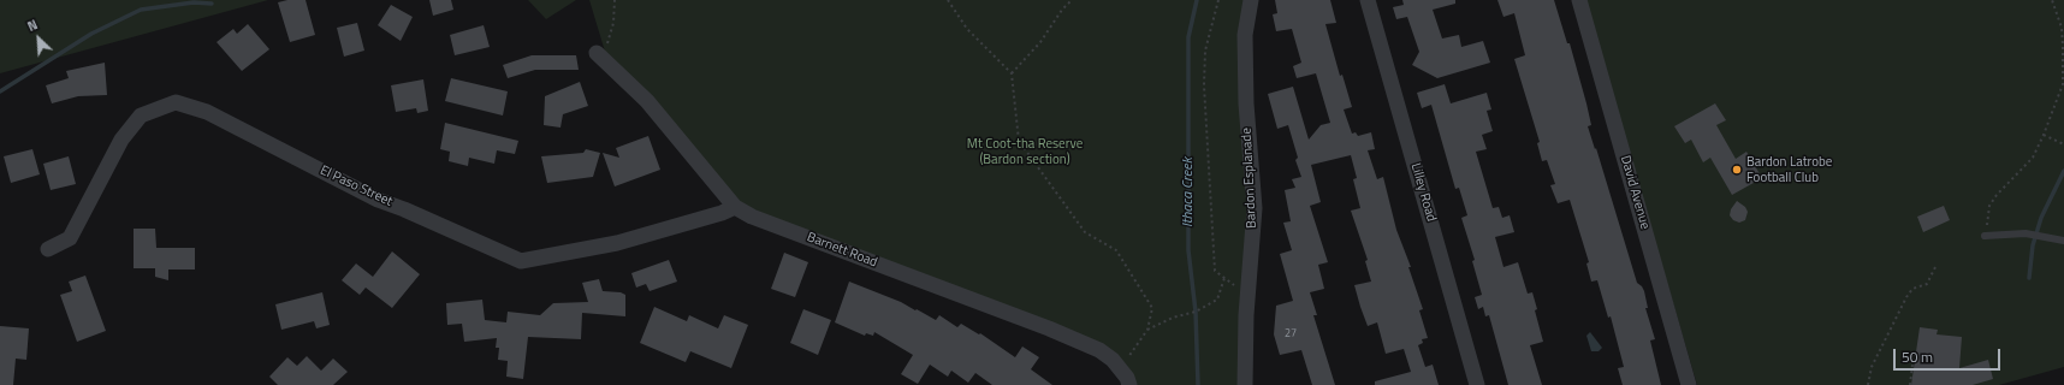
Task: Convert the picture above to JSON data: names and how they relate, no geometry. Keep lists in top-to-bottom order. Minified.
{"streets":{"street":["Bardon Esplanade","El Paso Street","Lilley Road","David Avenue","Barnett Road"]},"crossings":[["El Paso Street","Barnett Road"]],"water":["Ithaca Creek"],"parks":["Mt Coot-tha Reserve (Bardon section)"],"places":["Bardon Latrobe Football Club"],"house_numbers":["27"],"scale_bar":"50 m","north":"top left"}
